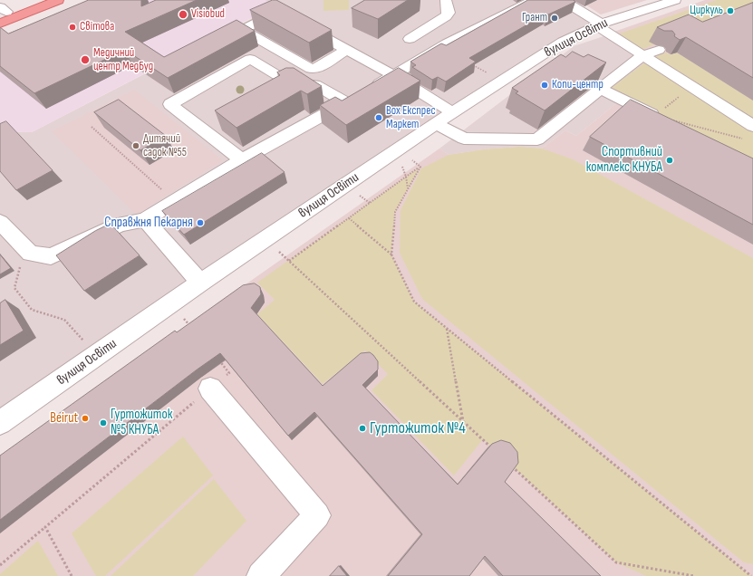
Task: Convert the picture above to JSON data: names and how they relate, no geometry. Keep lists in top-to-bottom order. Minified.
{"streets":{"street":["вулиця Освіти"]},"places":["Циркуль","Visiobud","Грант","Світова","Медичний центр МедБуд","Копи-центр","Box Експрес Маркет","Дитячий садок №55","Спортивний комплекс КНУБА","Справжня Пекарня","Beirut","Гуртожиток №5 КНУБА","Гуртожиток №4"]}
